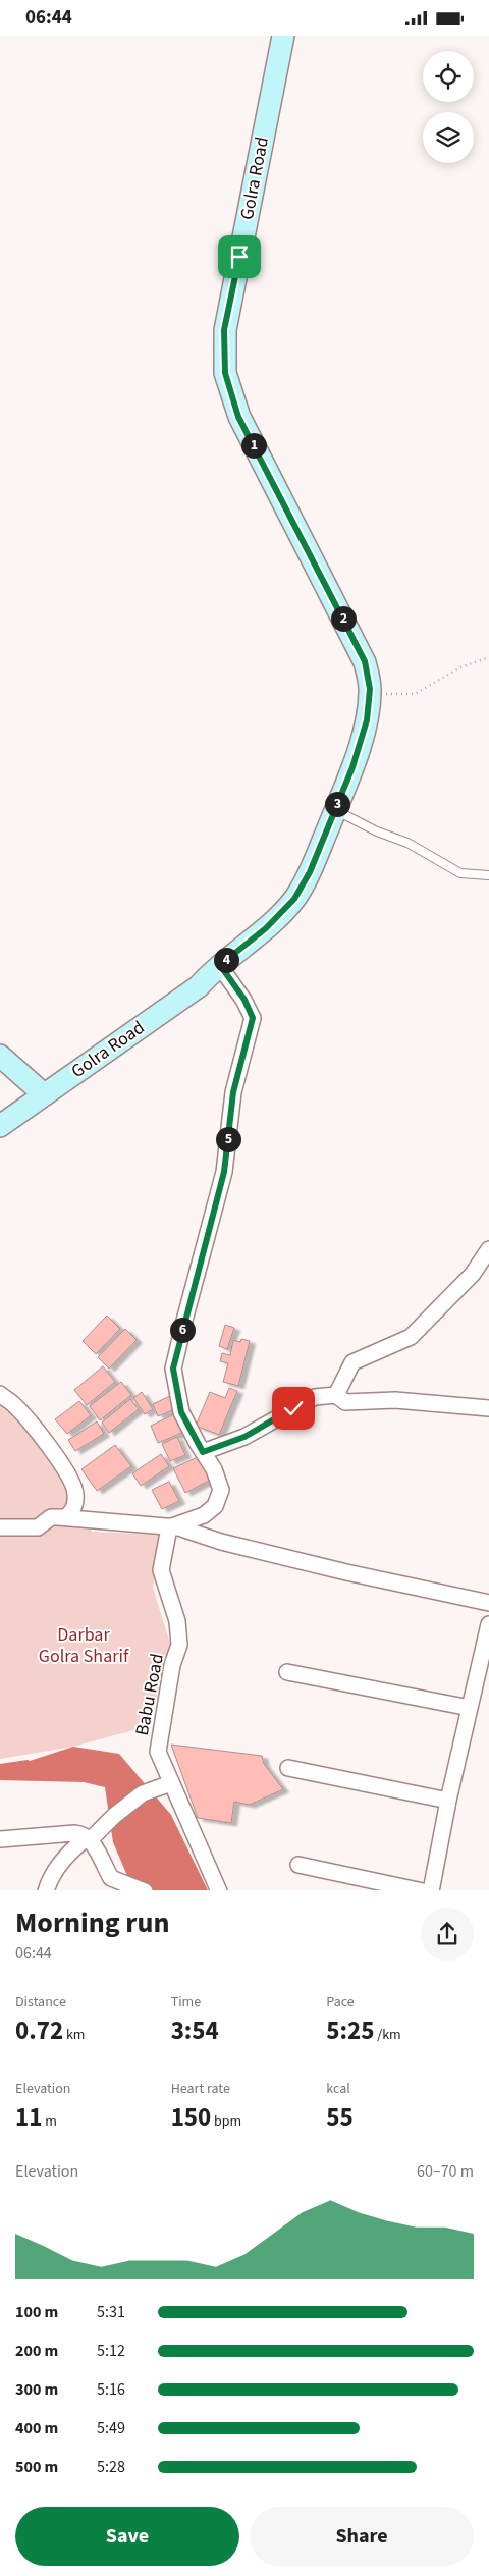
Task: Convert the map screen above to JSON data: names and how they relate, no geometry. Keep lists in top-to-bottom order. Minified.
{"streets":{"street":["Golra Road","Babu Road"]},"parks":["Darbar Golra Sharif"],"page":{"status":"06:44","pins":["1","2","3","4","5","6"],"heading":["Morning run","06:44"],"stats":[["Distance","0.72 km"],["Time","3:54"],["Pace","5:25 /km"],["Elevation","11 m"],["Heart rate","150 bpm"],["kcal","55"]],"chart":["Elevation","60–70 m"],"list":[{"name":"100 m","note":"5:31"},{"name":"200 m","note":"5:12"},{"name":"300 m","note":"5:16"},{"name":"400 m","note":"5:49"},{"name":"500 m","note":"5:28"}],"buttons":["Save","Share"]}}
